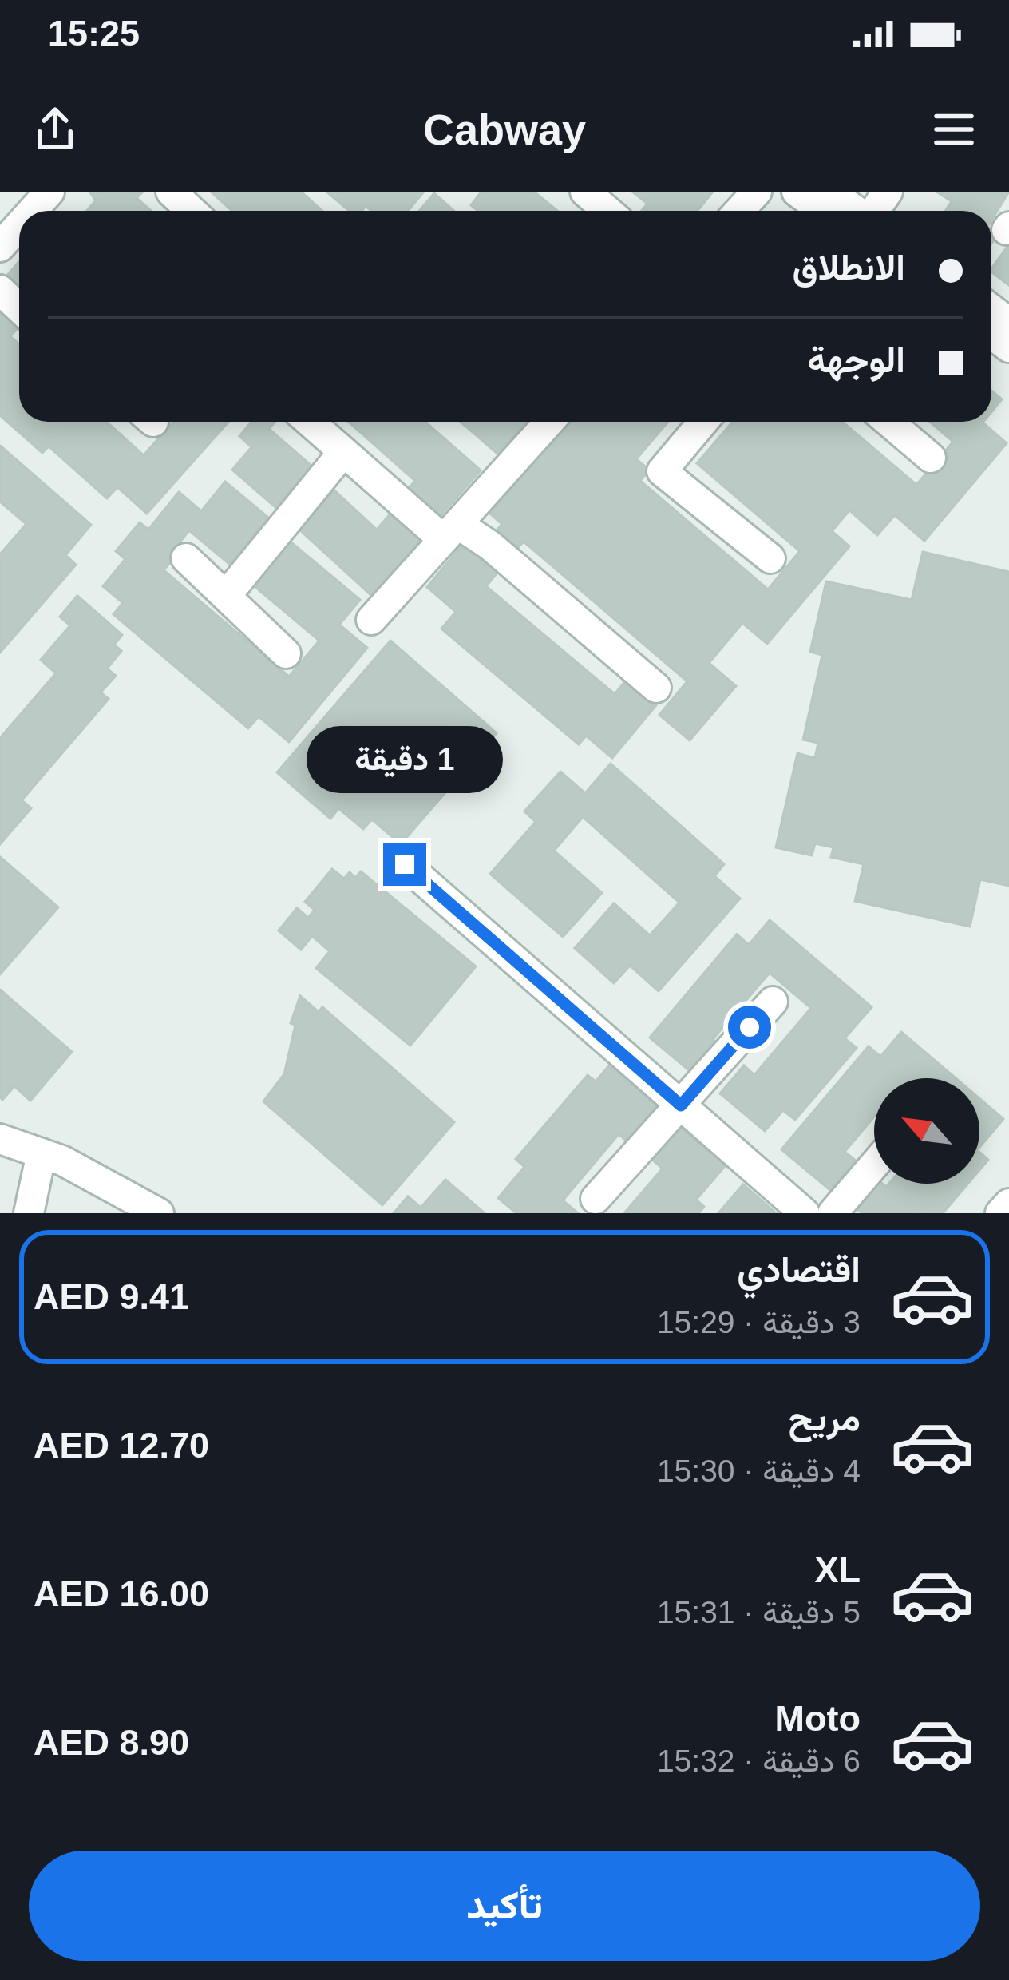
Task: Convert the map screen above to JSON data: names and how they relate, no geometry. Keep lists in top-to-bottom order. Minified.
{"north":"top left","page":{"status":"15:25","header":"Cabway","banner":["الانطلاق","الوجهة"],"bubble":"1 دقيقة","list":[{"name":"اقتصادي","note":"3 دقيقة · 15:29","value":"AED 9.41"},{"name":"مريح","note":"4 دقيقة · 15:30","value":"AED 12.70"},{"name":"XL","note":"5 دقيقة · 15:31","value":"AED 16.00"},{"name":"Moto","note":"6 دقيقة · 15:32","value":"AED 8.90"}],"buttons":"تأكيد"}}
